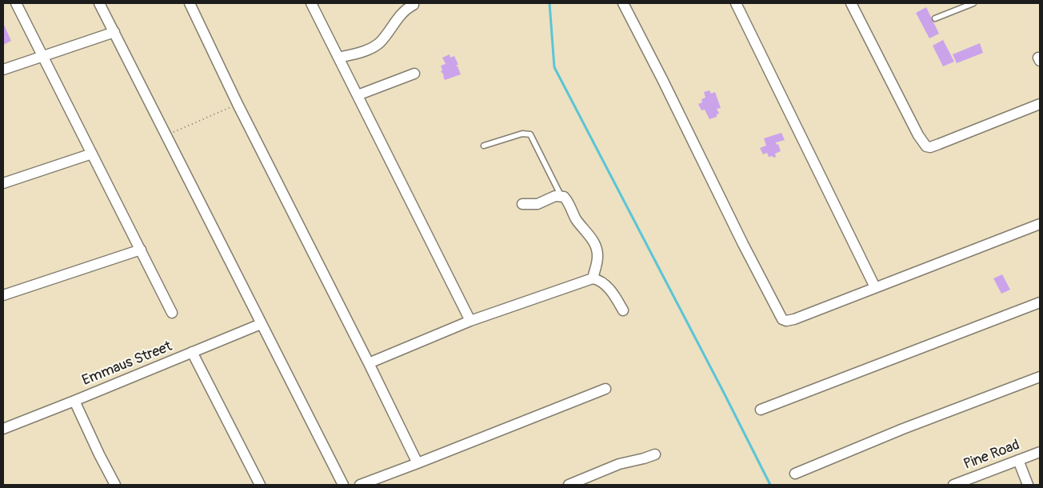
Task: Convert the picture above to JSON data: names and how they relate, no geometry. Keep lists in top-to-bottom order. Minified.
{"streets":{"street":["Emmaus Street","Pine Road"]}}
